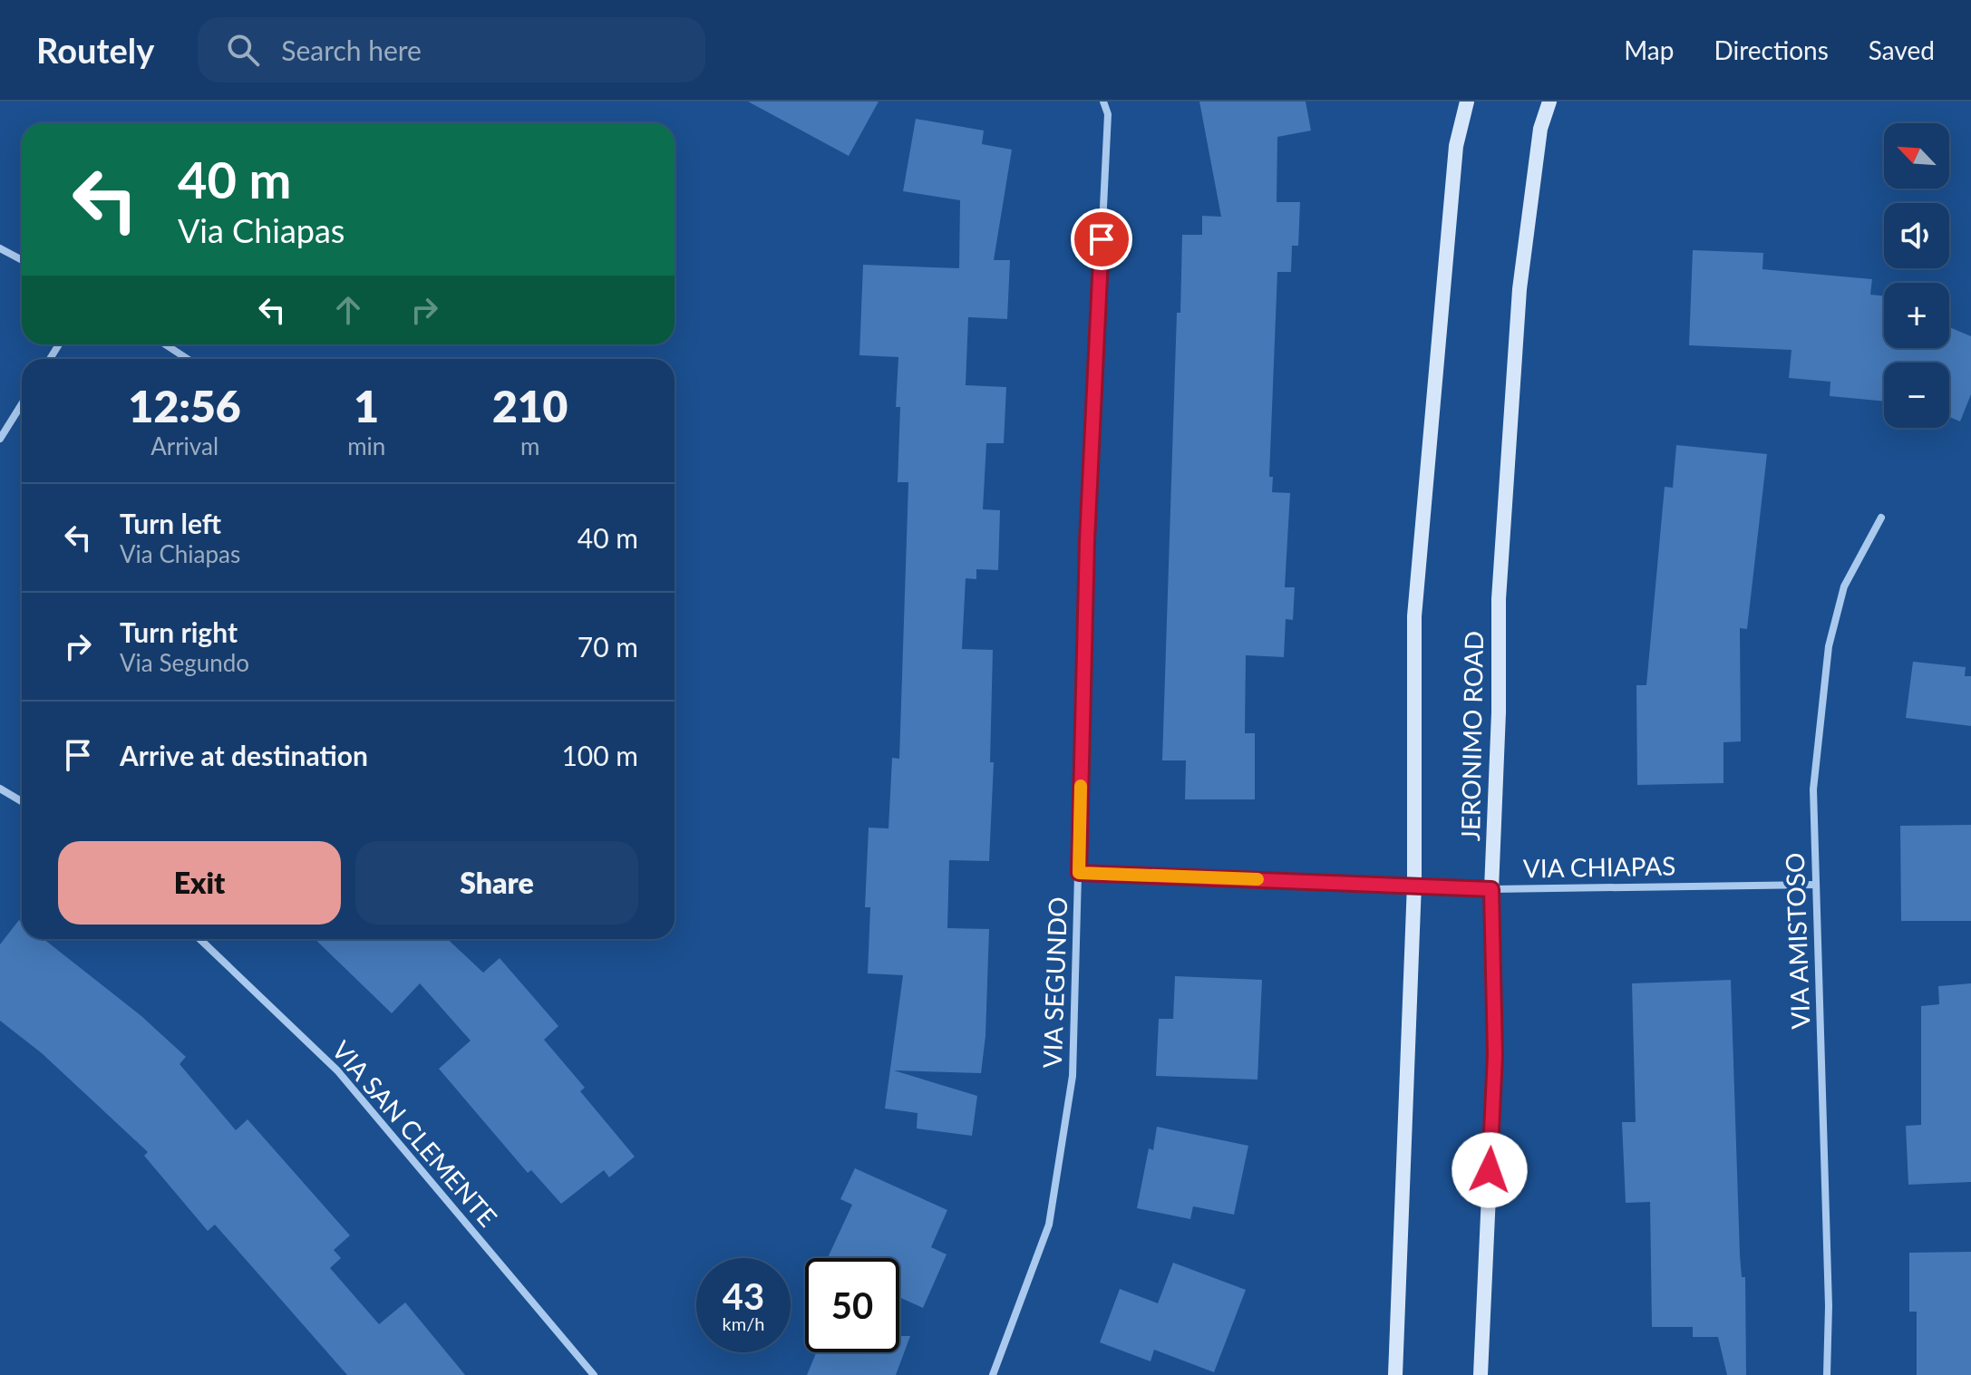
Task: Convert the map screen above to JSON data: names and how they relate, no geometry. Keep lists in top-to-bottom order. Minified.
{"streets":{"main road":["JERONIMO ROAD"],"street":["VIA CHIAPAS","VIA AMISTOSO","VIA SEGUNDO","VIA SAN CLEMENTE"]},"crossings":[["JERONIMO ROAD","VIA CHIAPAS"],["VIA CHIAPAS","VIA AMISTOSO"],["VIA CHIAPAS","VIA SEGUNDO"]],"north":"top left","page":{"header":"Routely","search":"Search here","nav":["Map","Directions","Saved"],"map_buttons":["+","−"],"turn":["40 m","Via Chiapas"],"eta":["12:56","Arrival","1","min","210","m"],"list":[{"name":"Turn left","note":"Via Chiapas","value":"40 m"},{"name":"Turn right","note":"Via Segundo","value":"70 m"},{"name":"Arrive at destination","value":"100 m"}],"buttons":["Exit","Share"],"speed":"43 km/h","limit":"50"}}
